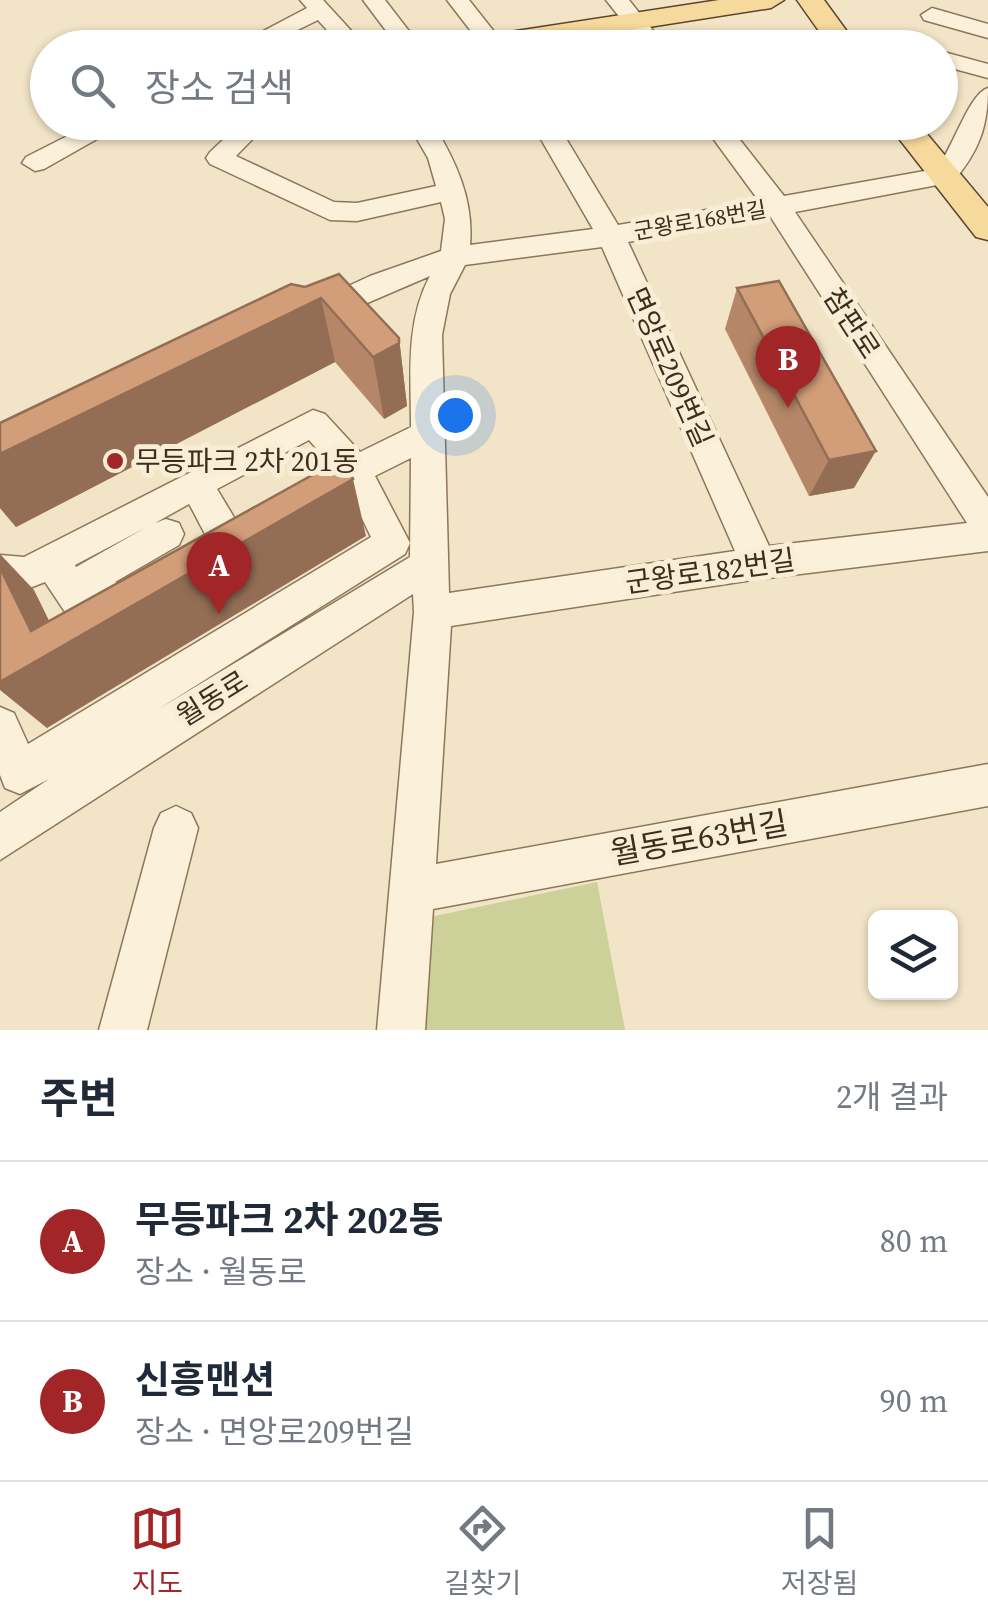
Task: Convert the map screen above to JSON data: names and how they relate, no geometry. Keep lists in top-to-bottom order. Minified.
{"streets":{"street":["군왕로168번길","참판로","면앙로209번길","군왕로182번길","월동로","월동로63번길"]},"crossings":[["군왕로168번길","참판로"],["군왕로168번길","면앙로209번길"],["면앙로209번길","군왕로182번길"]],"places":["무등파크 2차 201동"],"page":{"search":"장소 검색","pins":["B","A"],"heading":["주변","2개 결과"],"list":[{"mark":"A","name":"무등파크 2차 202동","note":"장소 · 월동로","value":"80 m"},{"mark":"B","name":"신흥맨션","note":"장소 · 면앙로209번길","value":"90 m"}],"nav":["지도","길찾기","저장됨"]}}
